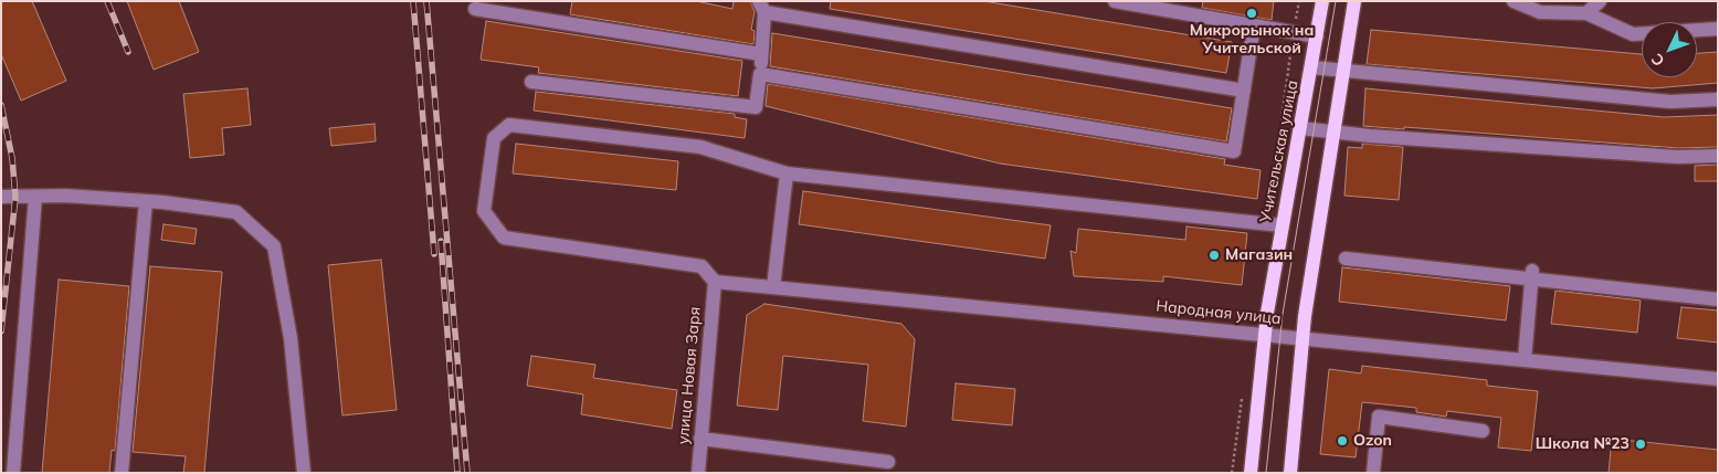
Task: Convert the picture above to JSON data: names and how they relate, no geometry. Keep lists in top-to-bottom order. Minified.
{"streets":{"main road":["Учительская улица"],"street":["Народная улица","улица Новая Заря"]},"crossings":[["Учительская улица","Народная улица"],["Народная улица","улица Новая Заря"]],"places":["Микрорынок на Учительской","Магазин","Ozon","Школа №23"],"north":"bottom left"}
